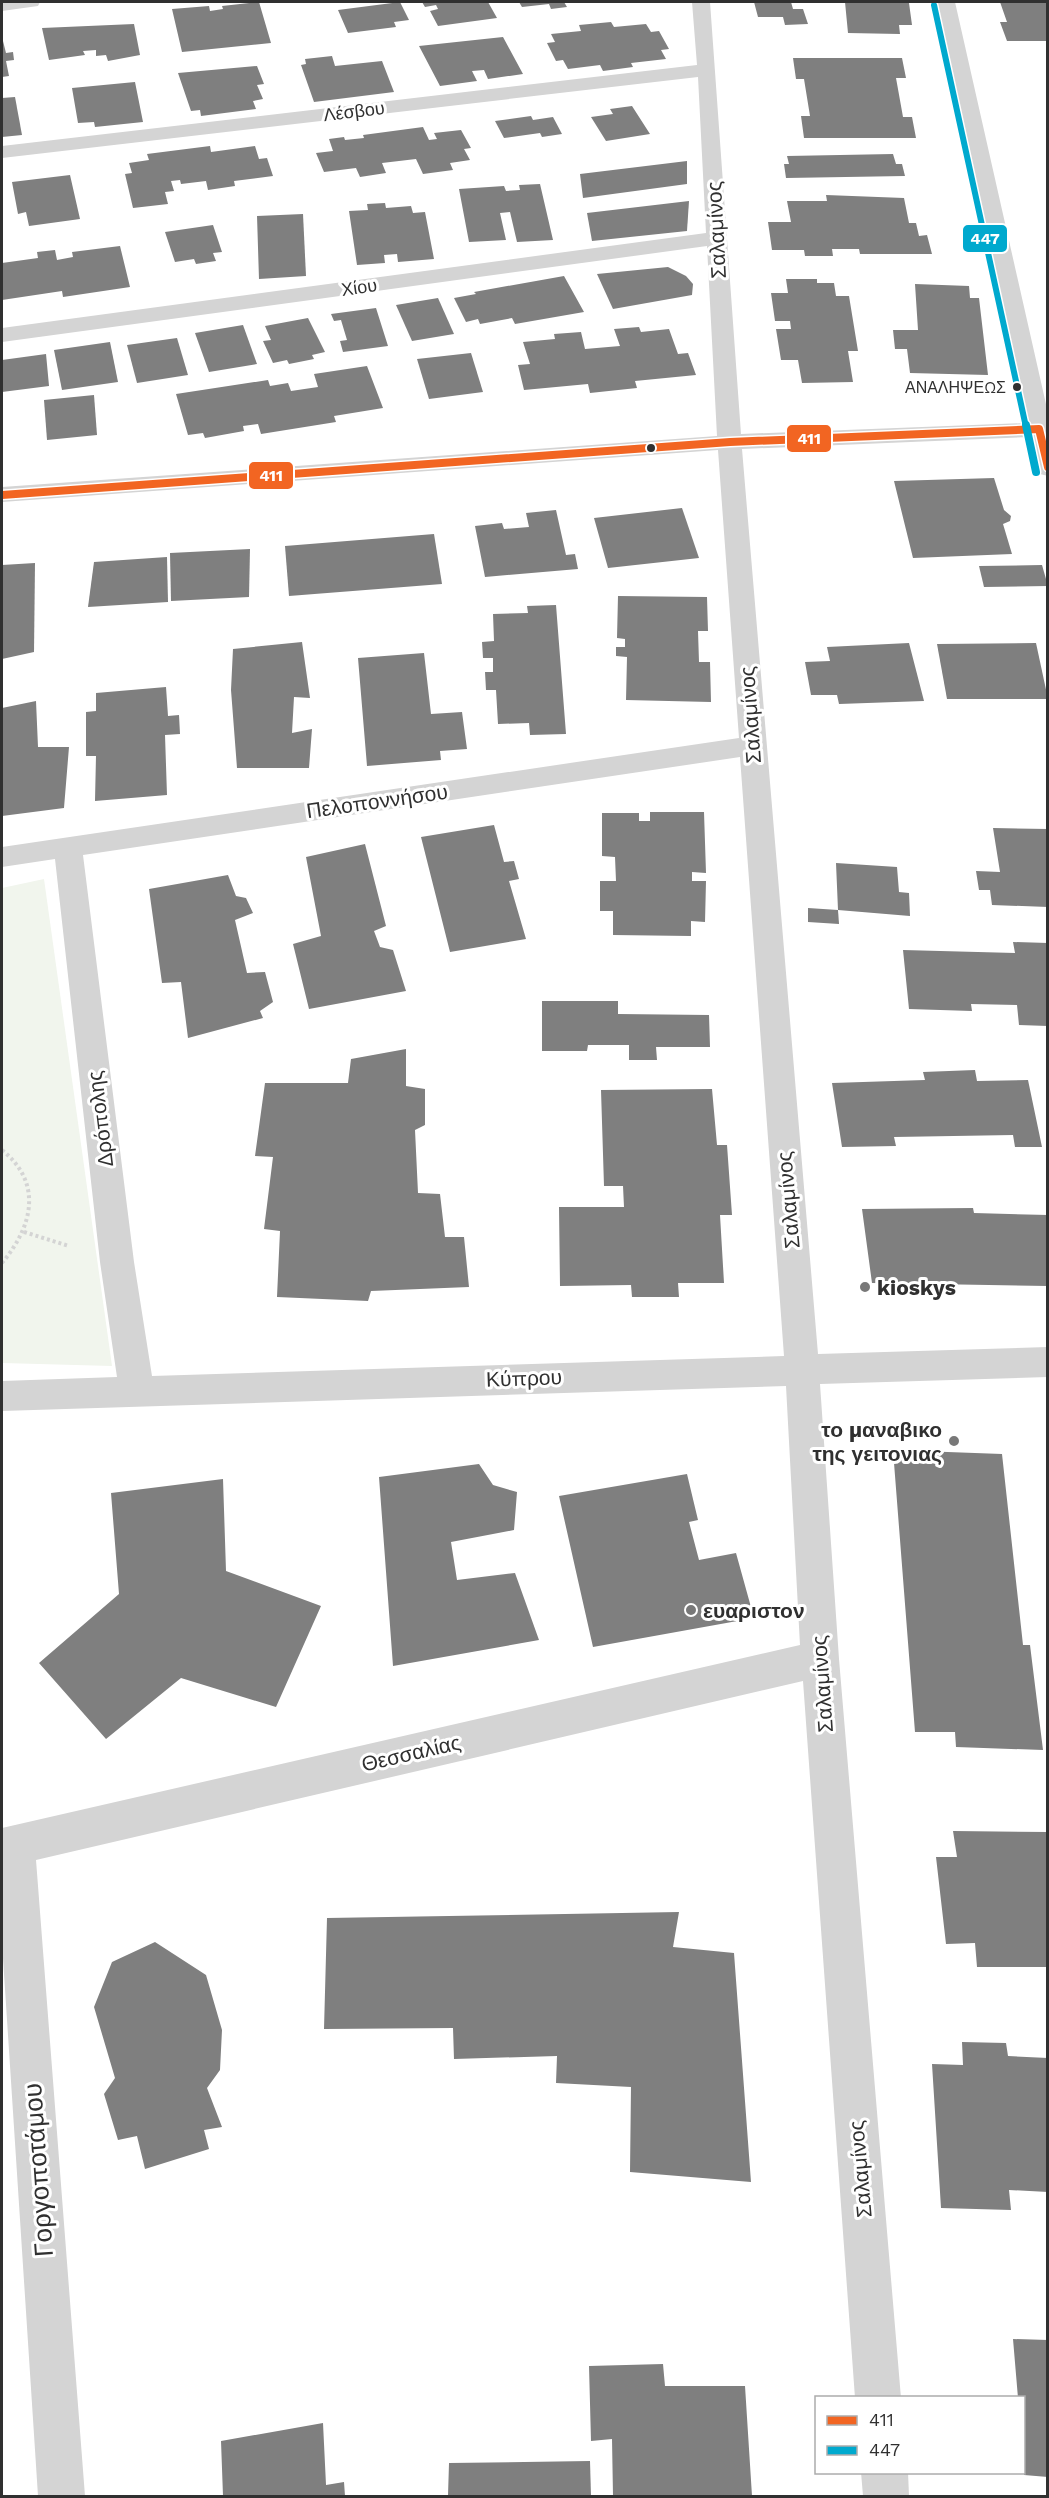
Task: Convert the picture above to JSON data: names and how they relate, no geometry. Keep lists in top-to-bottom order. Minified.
{"streets":{"street":["Λέσβου","Σαλαμίνος","Χίου","Πελοποννήσου","Δρόπολης","Κύπρου","Θεσσαλίας","Γοργοποτάμου"]},"crossings":[["Λέσβου","Σαλαμίνος"],["Σαλαμίνος","Χίου"],["Σαλαμίνος","Πελοποννήσου"],["Σαλαμίνος","Κύπρου"],["Σαλαμίνος","Θεσσαλίας"],["Πελοποννήσου","Δρόπολης"],["Δρόπολης","Κύπρου"],["Θεσσαλίας","Γοργοποτάμου"]],"places":["ΑΝΑΛΗΨΕΩΣ","kioskys","το μαναβικο της γειτονιας","ευαριστον"],"lines":["transit line 447","transit line 411"],"legend":["411","447"]}
